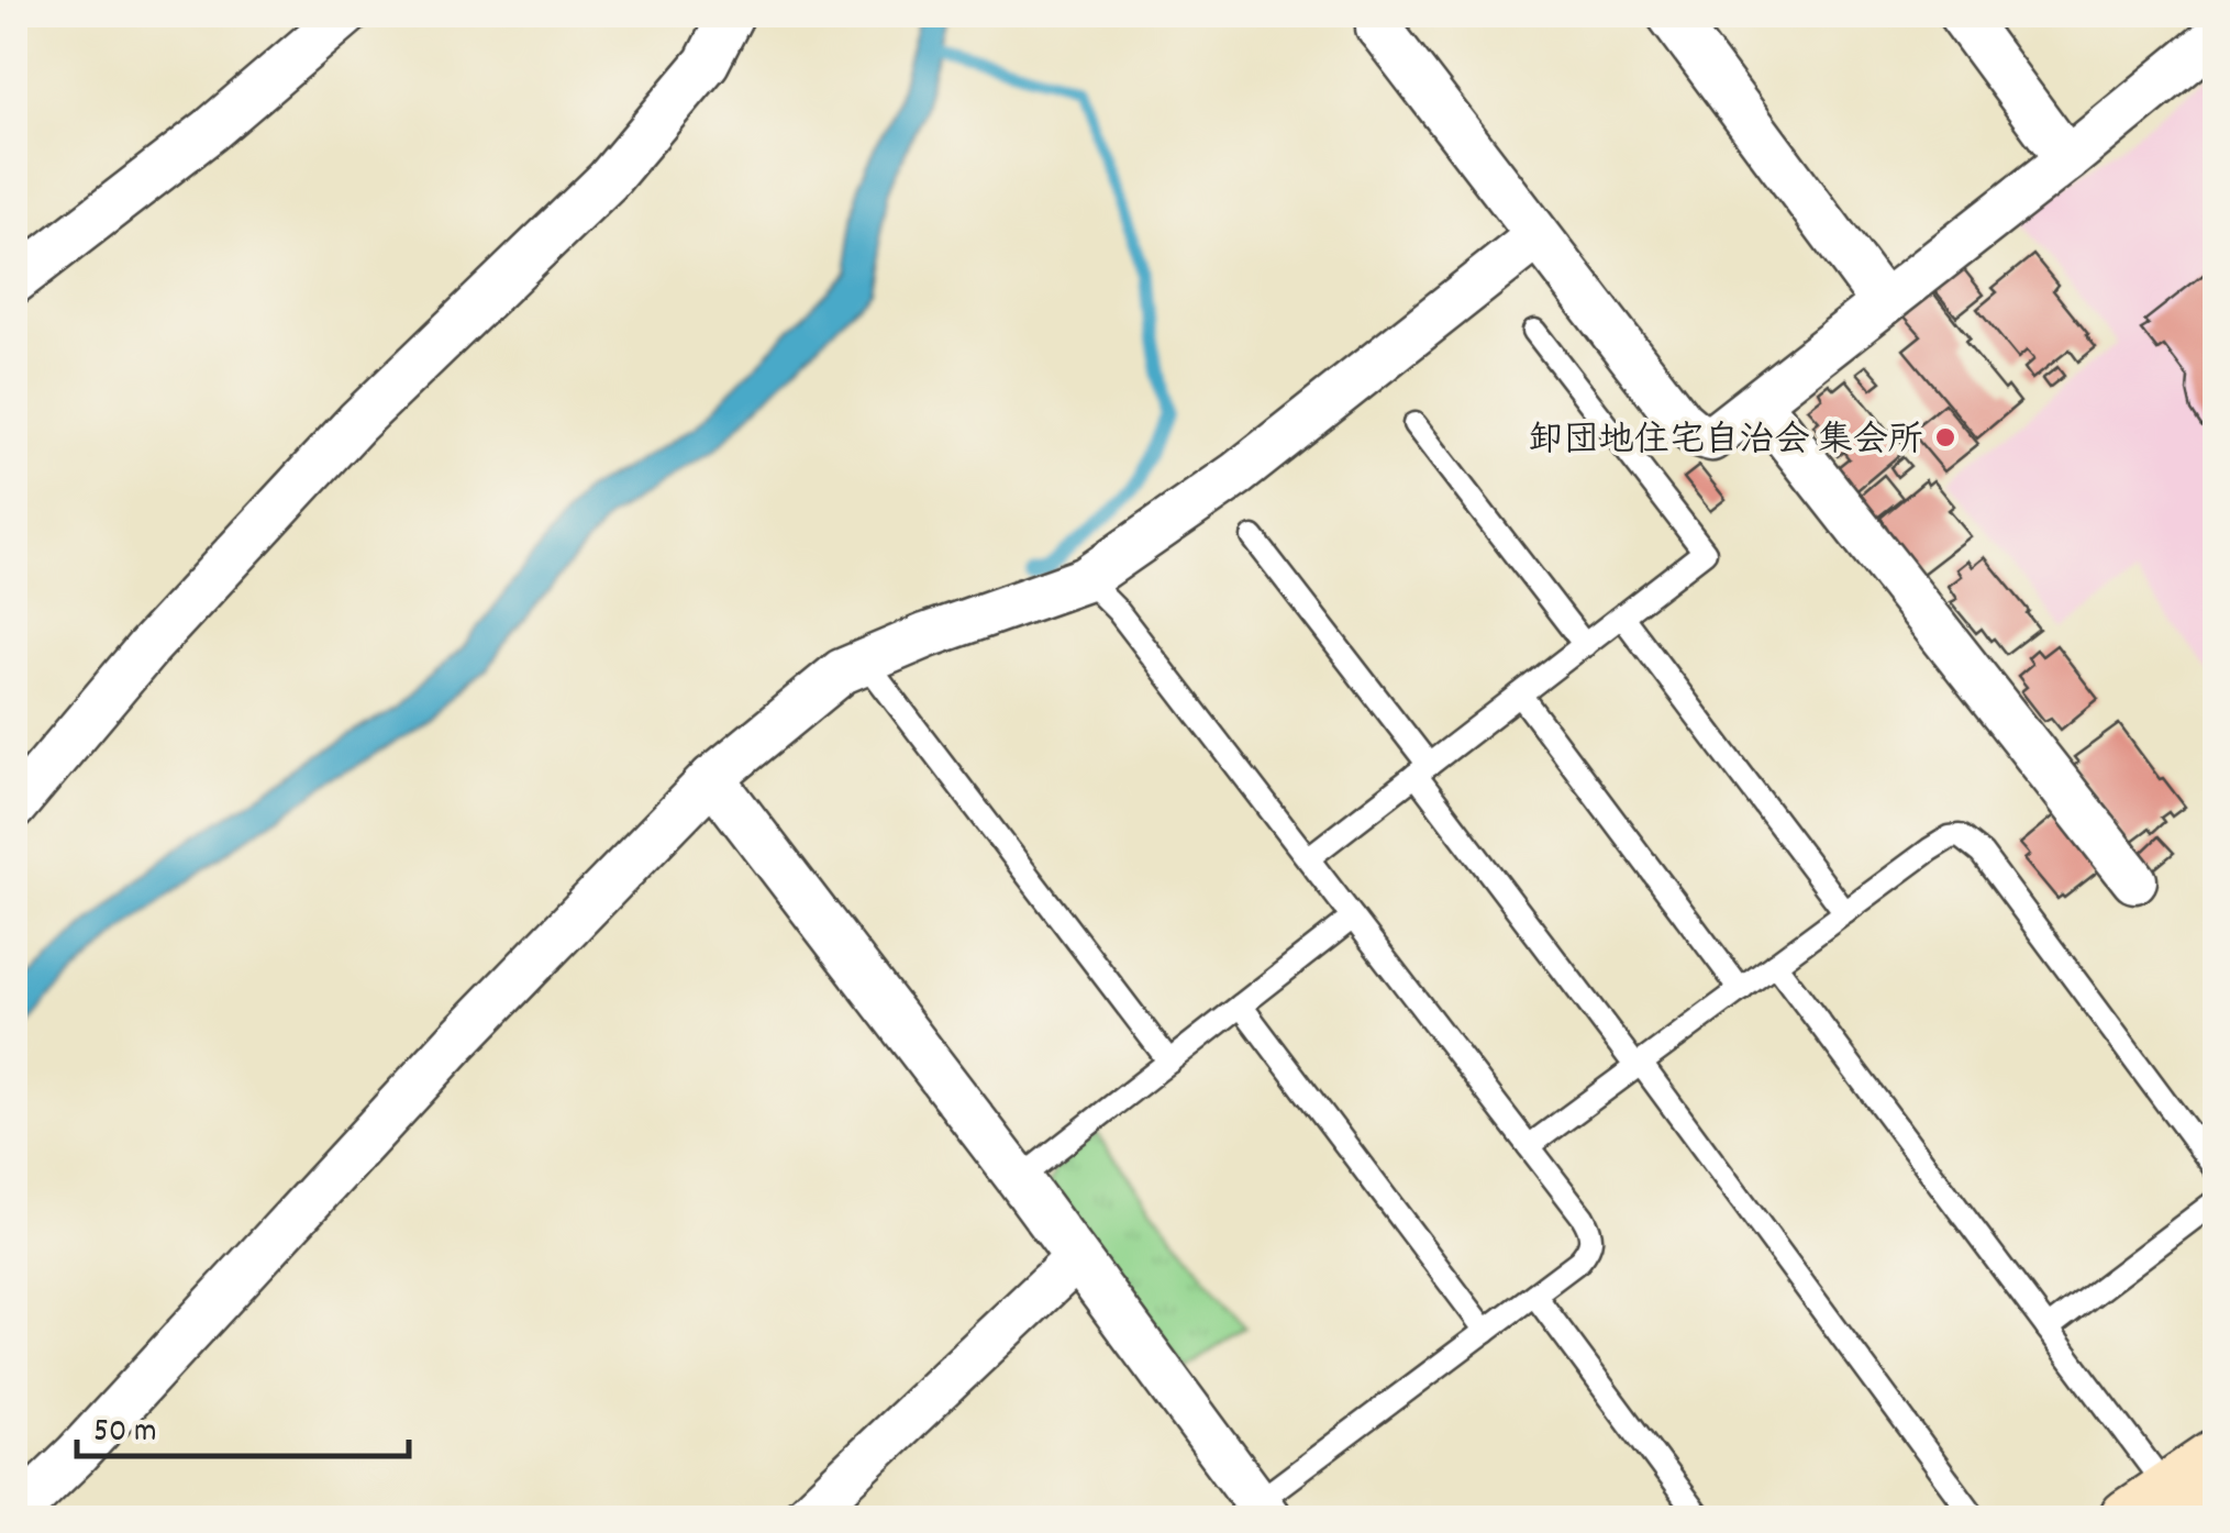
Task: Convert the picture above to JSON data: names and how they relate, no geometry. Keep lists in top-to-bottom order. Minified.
{"places":["卸団地住宅自治会 集会所"],"scale_bar":"50 m"}
